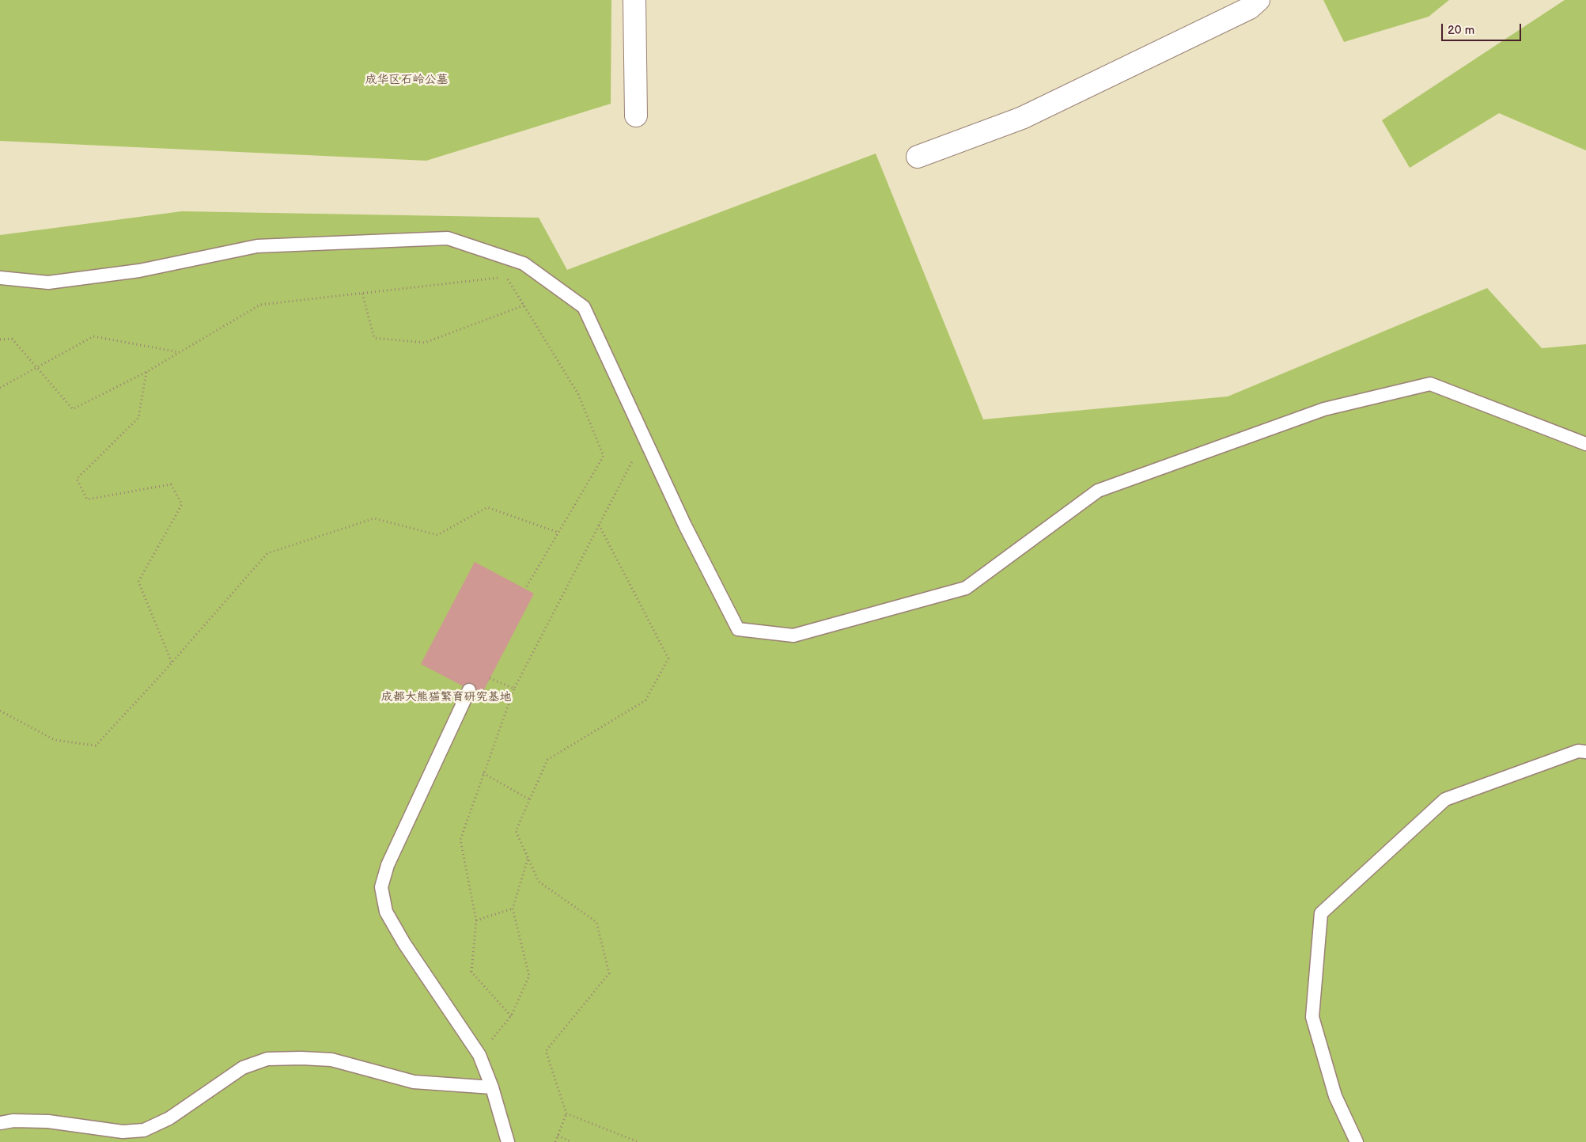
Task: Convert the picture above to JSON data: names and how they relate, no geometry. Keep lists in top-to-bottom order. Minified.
{"parks":["成华区石岭公墓","成都大熊猫繁育研究基地"],"scale_bar":"20 m"}
